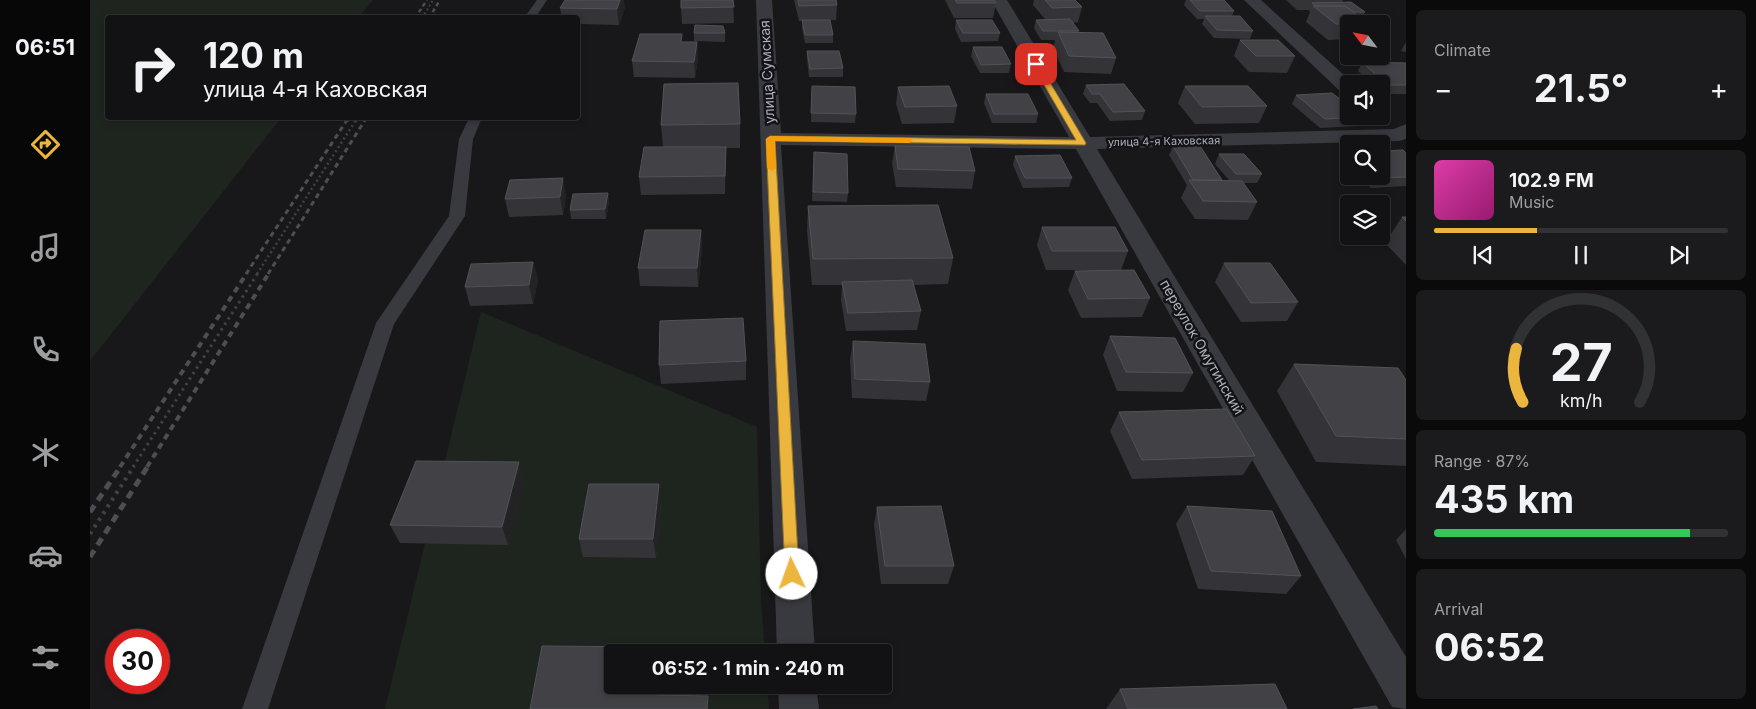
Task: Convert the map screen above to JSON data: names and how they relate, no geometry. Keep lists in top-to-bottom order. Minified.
{"streets":{"street":["улица Сумская","улица 4-я Каховская","переулок Омутинский"]},"crossings":[["улица Сумская","улица 4-я Каховская"],["улица 4-я Каховская","переулок Омутинский"]],"north":"top left","page":{"tabs":"06:51","tile":["Climate",["Range · 87%","435 km"],["Arrival","06:52"]],"turn":["120 m","улица 4-я Каховская"],"heat":["−","21.5°","+"],"song":["102.9 FM","Music"],"limit":"30","trip":"06:52 · 1 min · 240 m","gauge":["27","km/h"]}}
